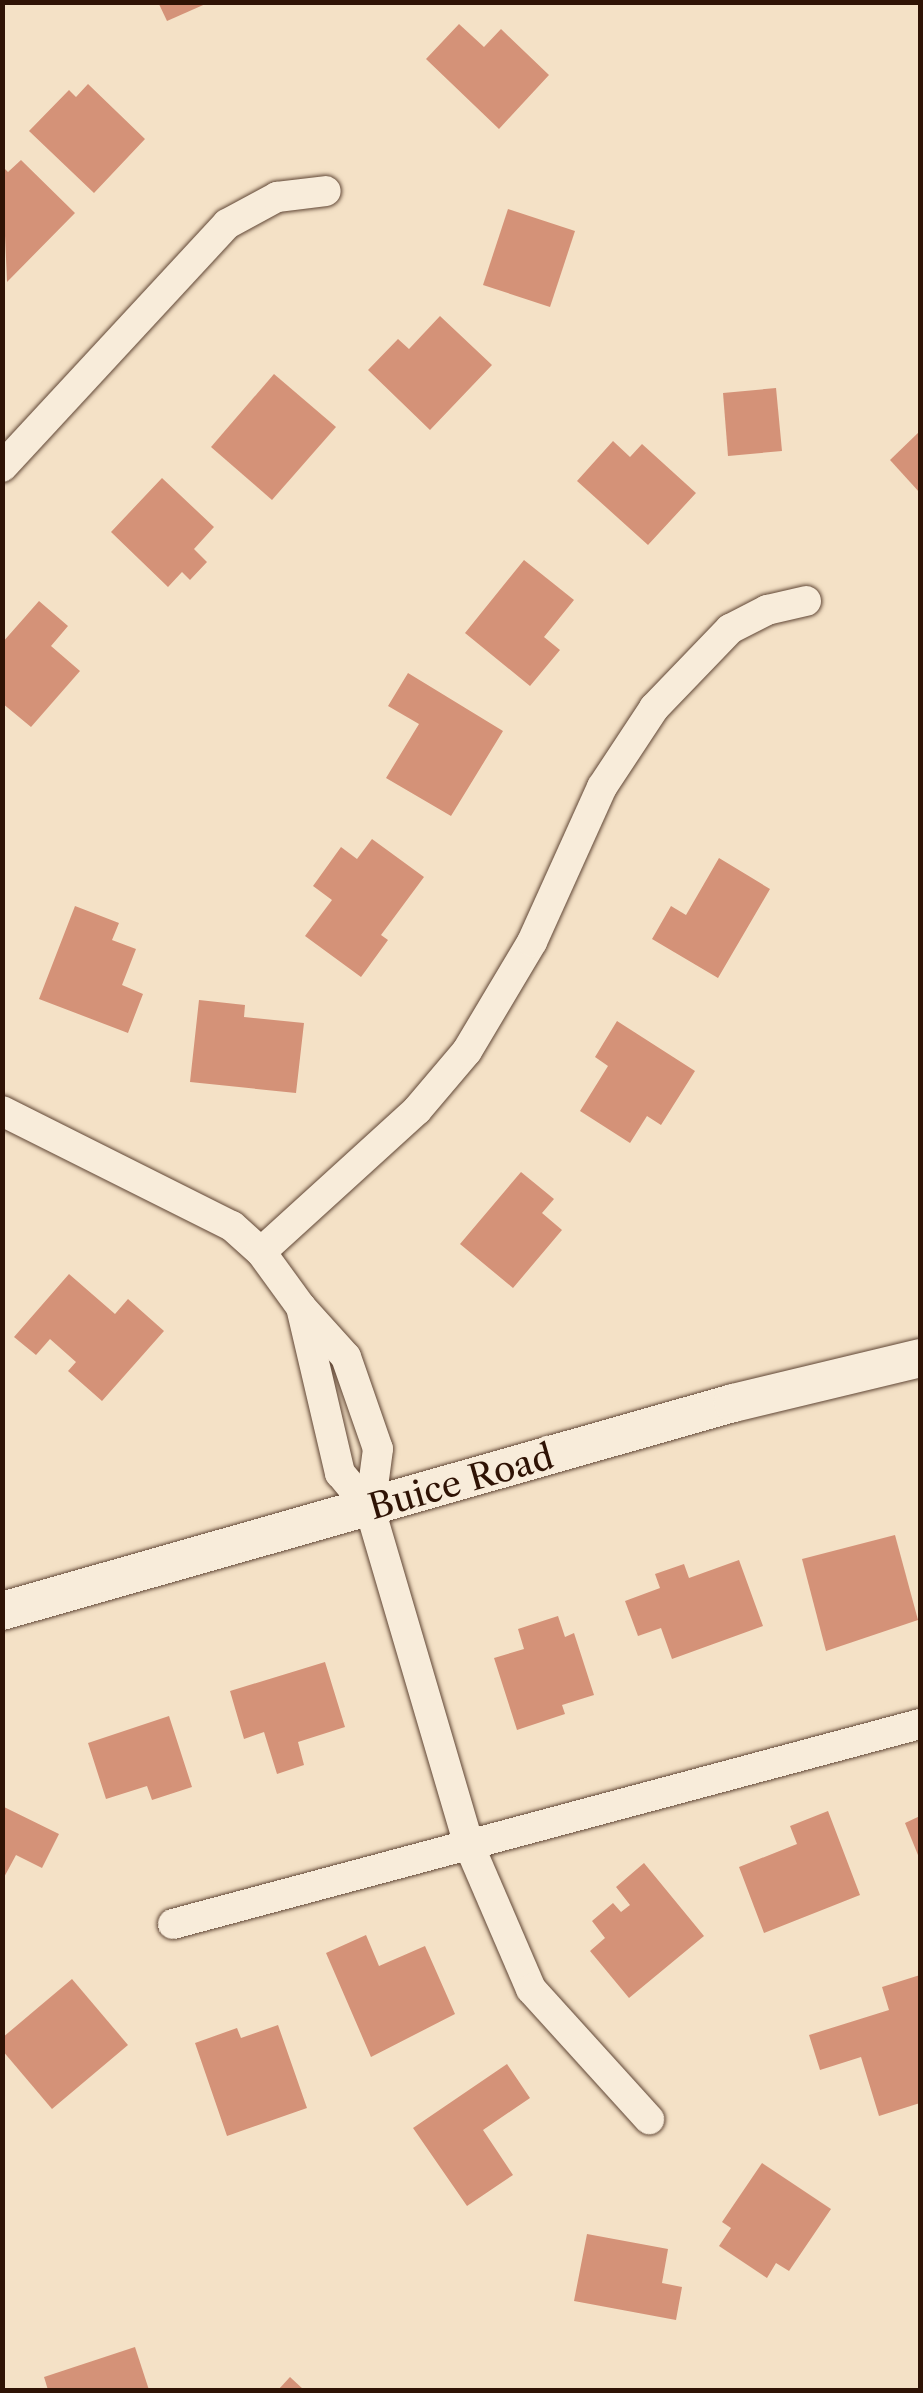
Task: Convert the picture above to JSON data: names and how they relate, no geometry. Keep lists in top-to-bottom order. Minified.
{"streets":{"street":["Buice Road"]}}
